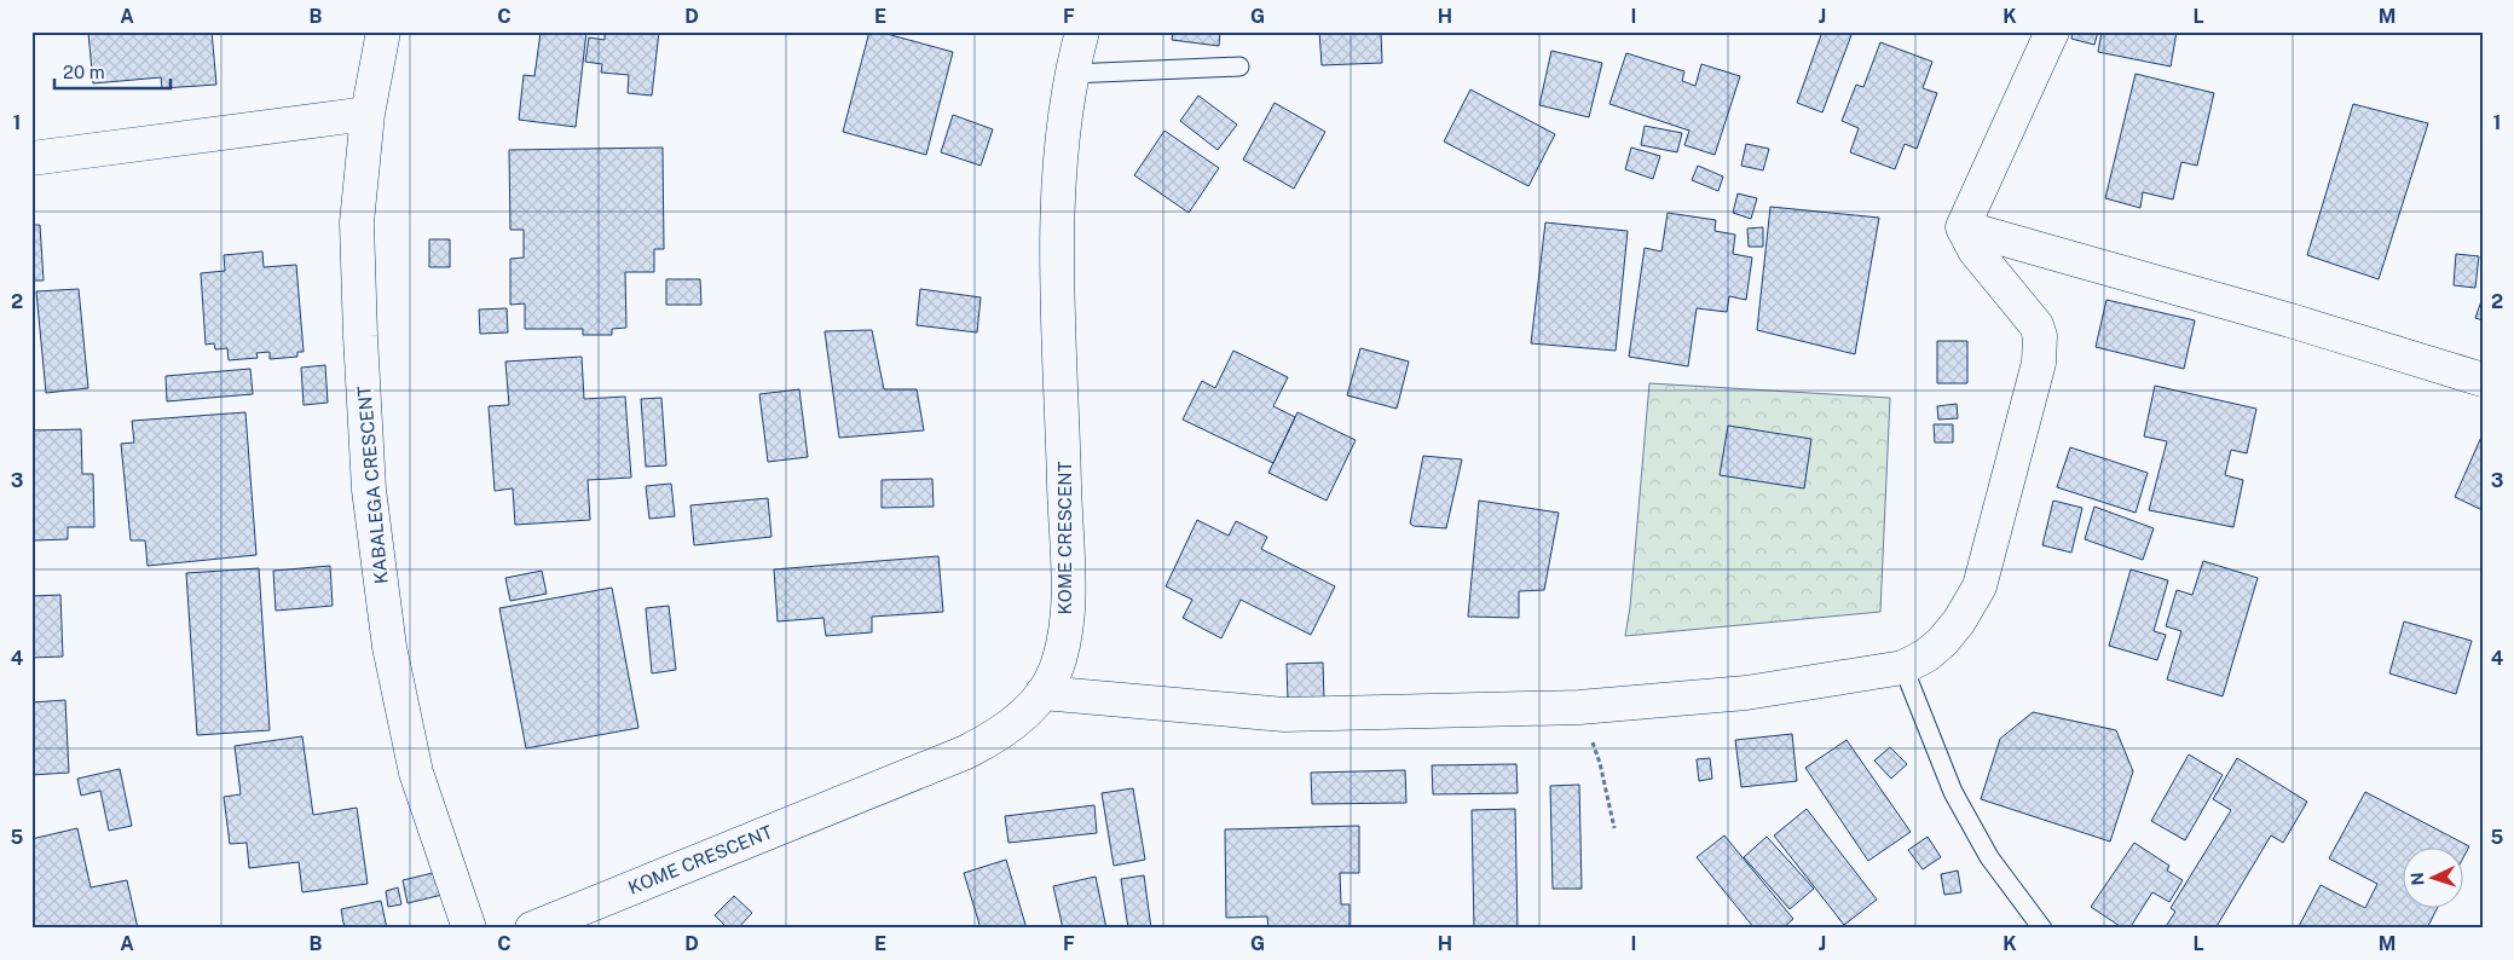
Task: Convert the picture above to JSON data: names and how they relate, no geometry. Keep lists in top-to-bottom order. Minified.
{"streets":{"street":["KABALEGA CRESCENT","KOME CRESCENT"]},"scale_bar":"20 m","north":"left","grid":{"columns":["A","B","C","D","E","F","G","H","I","J","K","L","M"],"rows":["1","2","3","4","5"]}}
